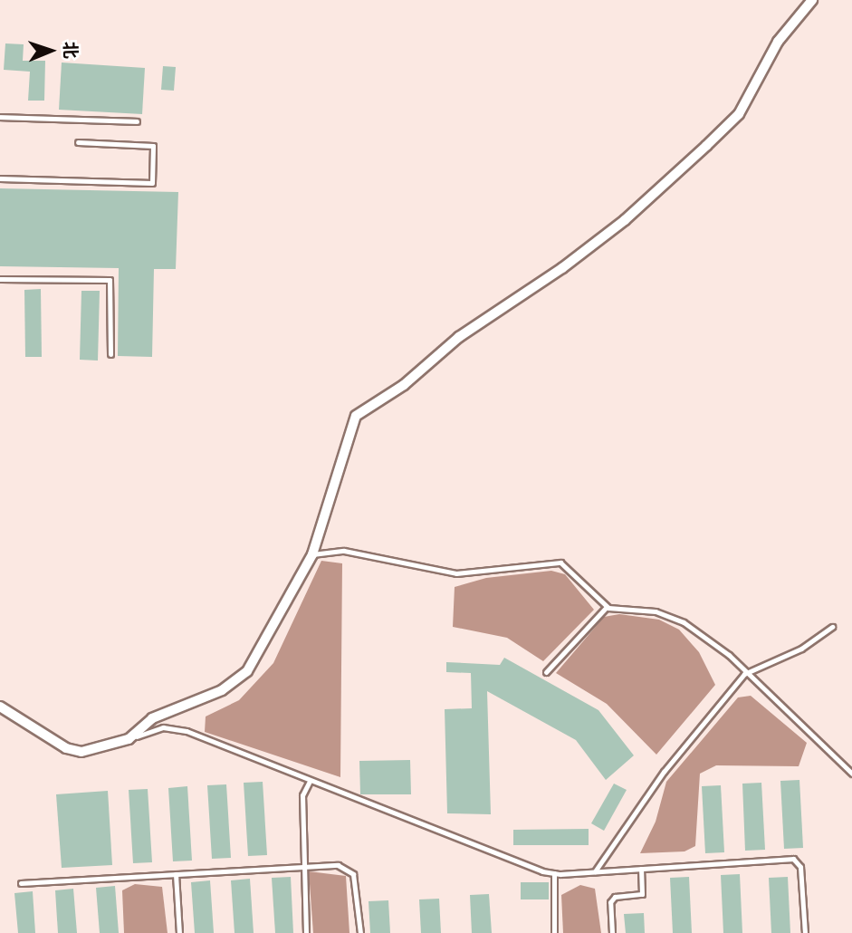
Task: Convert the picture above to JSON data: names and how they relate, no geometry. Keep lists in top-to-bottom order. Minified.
{"north":"right"}
